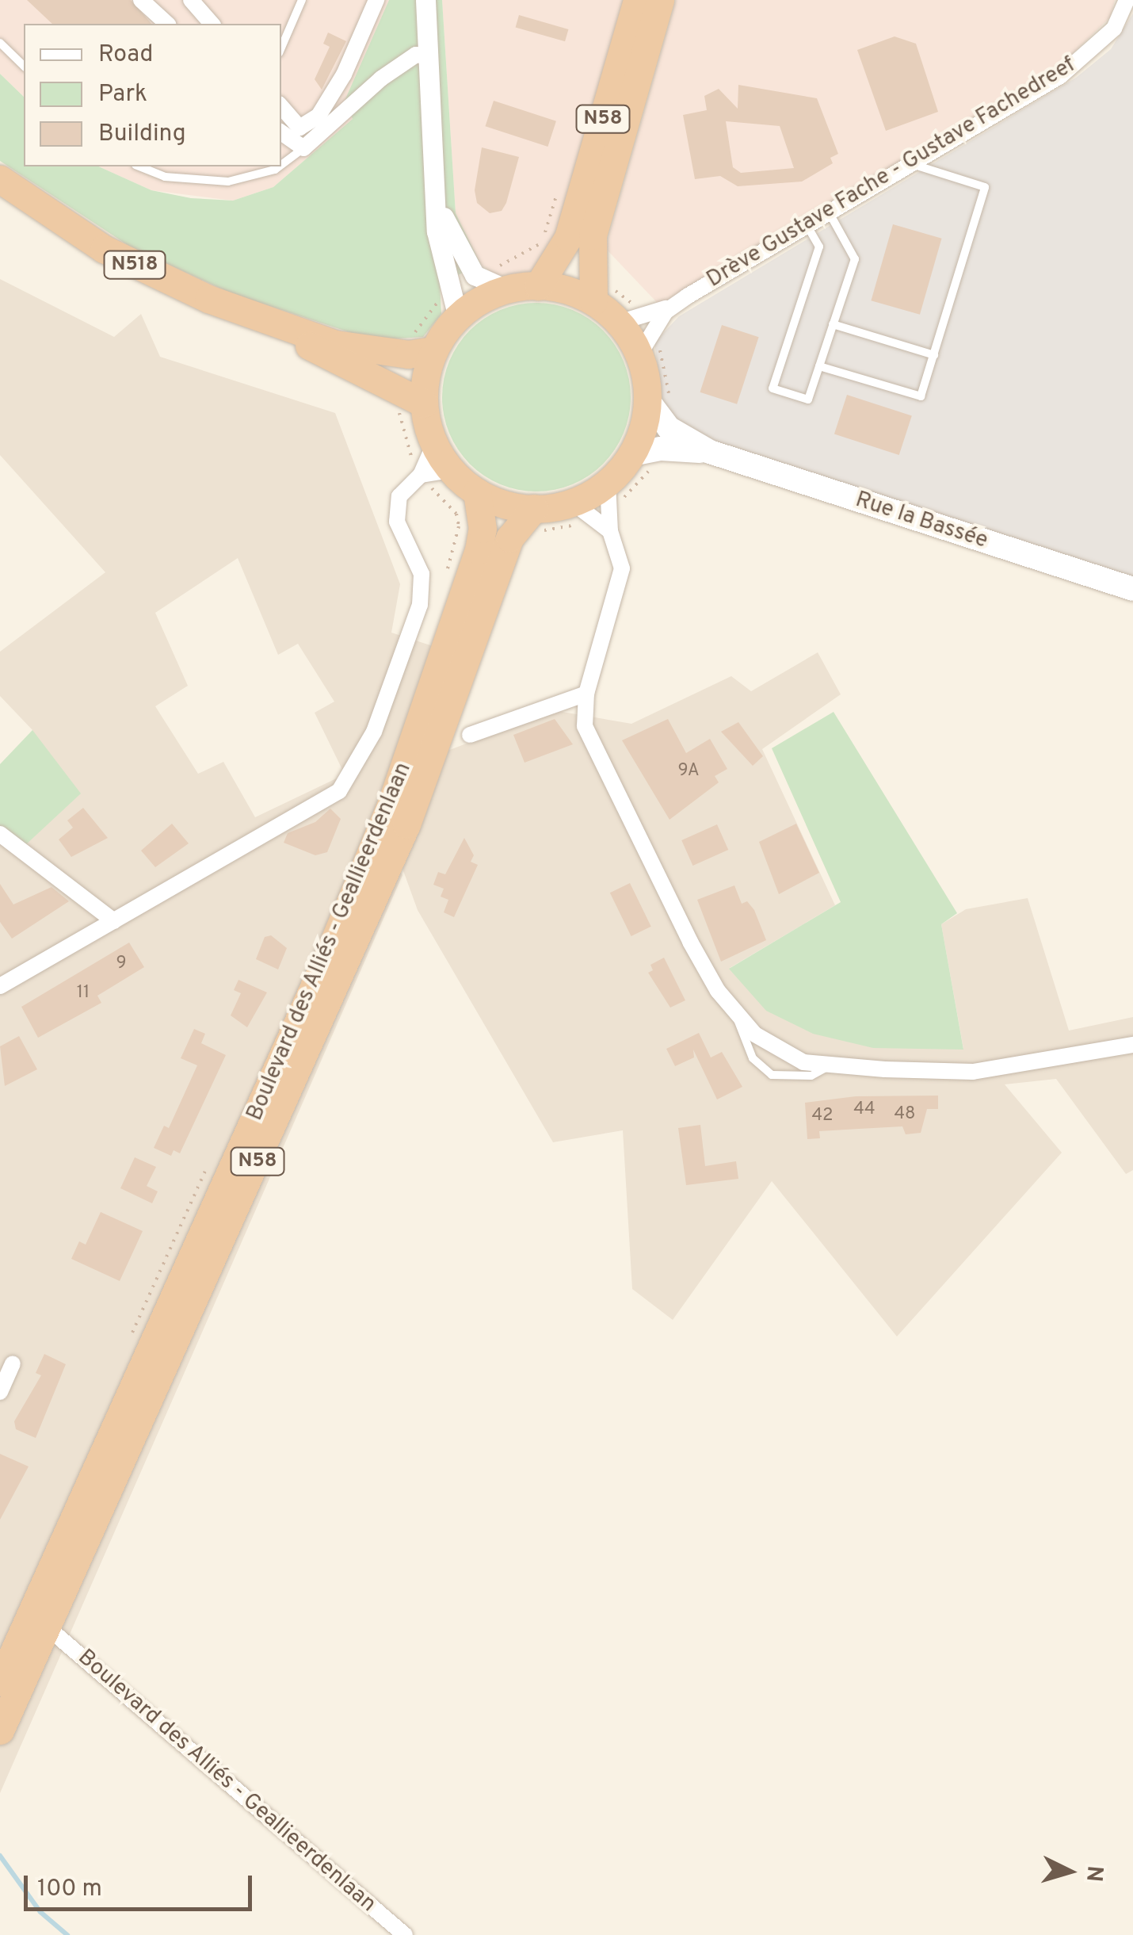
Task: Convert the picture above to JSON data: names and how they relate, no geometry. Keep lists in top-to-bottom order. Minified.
{"streets":{"highway":["N58","N518","Boulevard des Alliés - Geallieerdenlaan"],"main road":["Rue la Bassée"],"street":["Drève Gustave Fache - Gustave Fachedreef"]},"crossings":[["N58","Drève Gustave Fache - Gustave Fachedreef"],["N58","N518"],["N58","Rue la Bassée"],["N58","Boulevard des Alliés - Geallieerdenlaan"],["Drève Gustave Fache - Gustave Fachedreef","N518"],["Drève Gustave Fache - Gustave Fachedreef","Rue la Bassée"],["Drève Gustave Fache - Gustave Fachedreef","Boulevard des Alliés - Geallieerdenlaan"],["N518","Rue la Bassée"],["N518","Boulevard des Alliés - Geallieerdenlaan"],["Rue la Bassée","Boulevard des Alliés - Geallieerdenlaan"]],"house_numbers":["9A","9","11","44","48","42"],"legend":["Road","Park","Building"],"scale_bar":"100 m","north":"right"}
